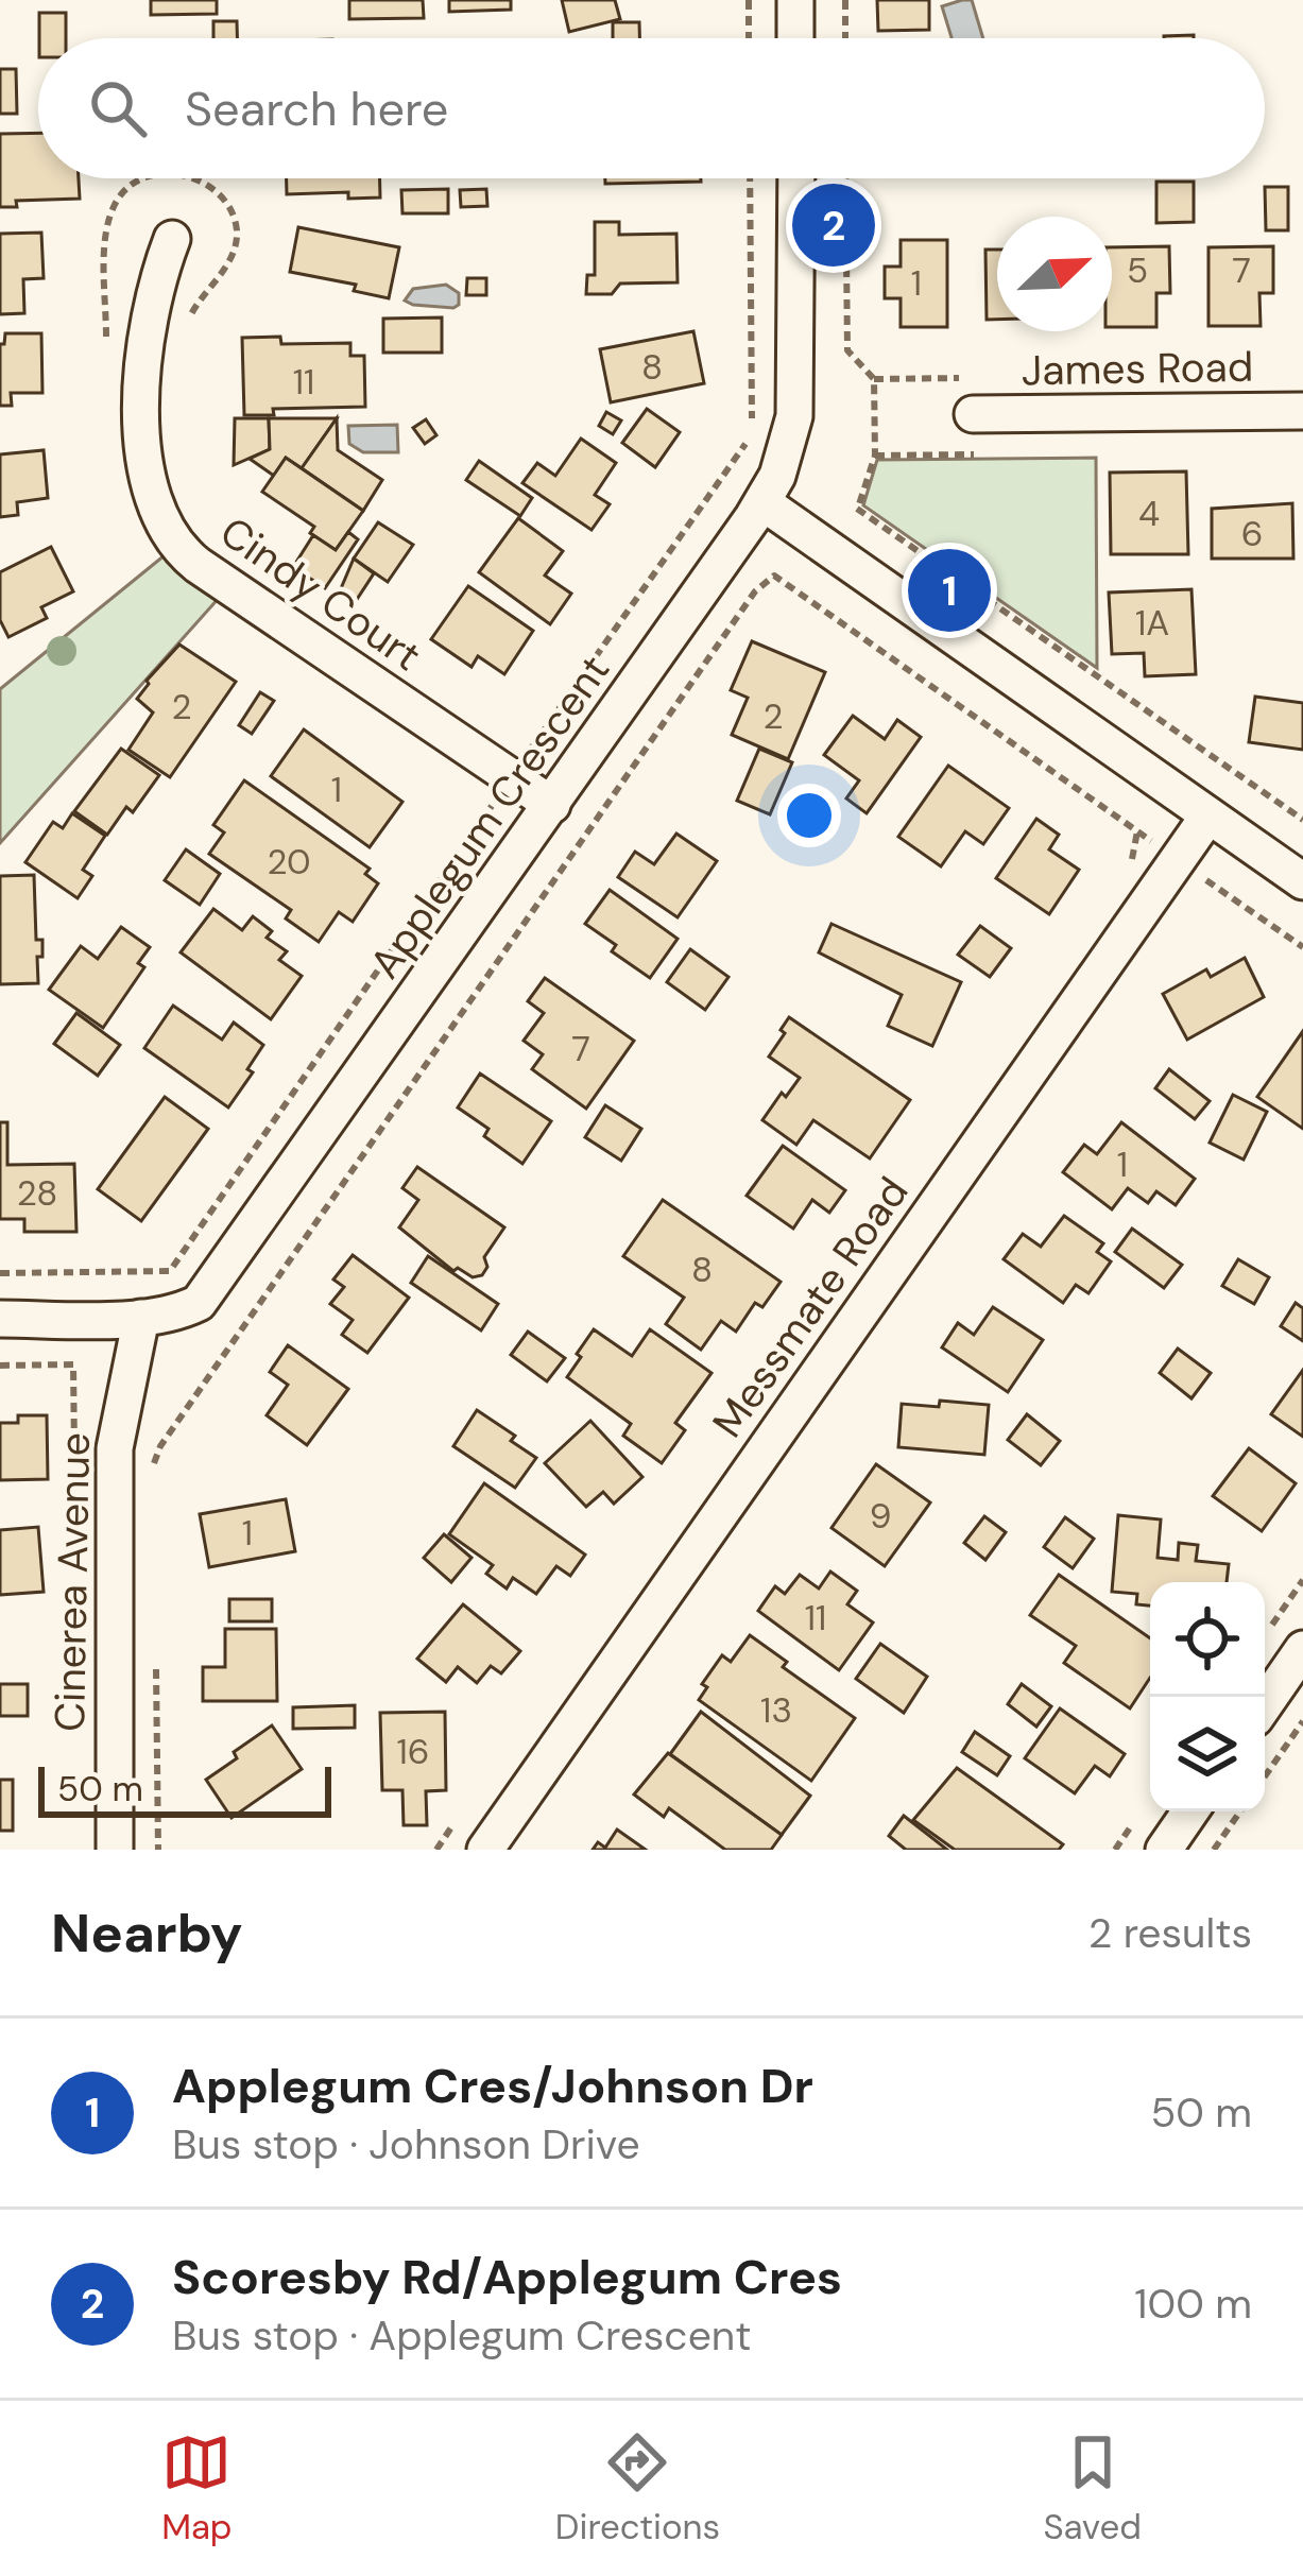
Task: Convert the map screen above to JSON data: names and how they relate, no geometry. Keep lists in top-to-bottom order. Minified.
{"streets":{"street":["James Road","Cindy Court","Applegum Crescent","Messmate Road","Cinerea Avenue"]},"crossings":[["Cindy Court","Applegum Crescent"],["Applegum Crescent","Cinerea Avenue"]],"house_numbers":["5","7","1","8","11","4","6","1A","2","2","1","20","7","1","28","8","9","1","11","13","16"],"scale_bar":"50 m","north":"top right","page":{"search":"Search here","pins":["2","1"],"scale":"50 m","heading":["Nearby","2 results"],"list":[{"mark":"1","name":"Applegum Cres/Johnson Dr","note":"Bus stop · Johnson Drive","value":"50 m"},{"mark":"2","name":"Scoresby Rd/Applegum Cres","note":"Bus stop · Applegum Crescent","value":"100 m"}],"nav":["Map","Directions","Saved"]}}
